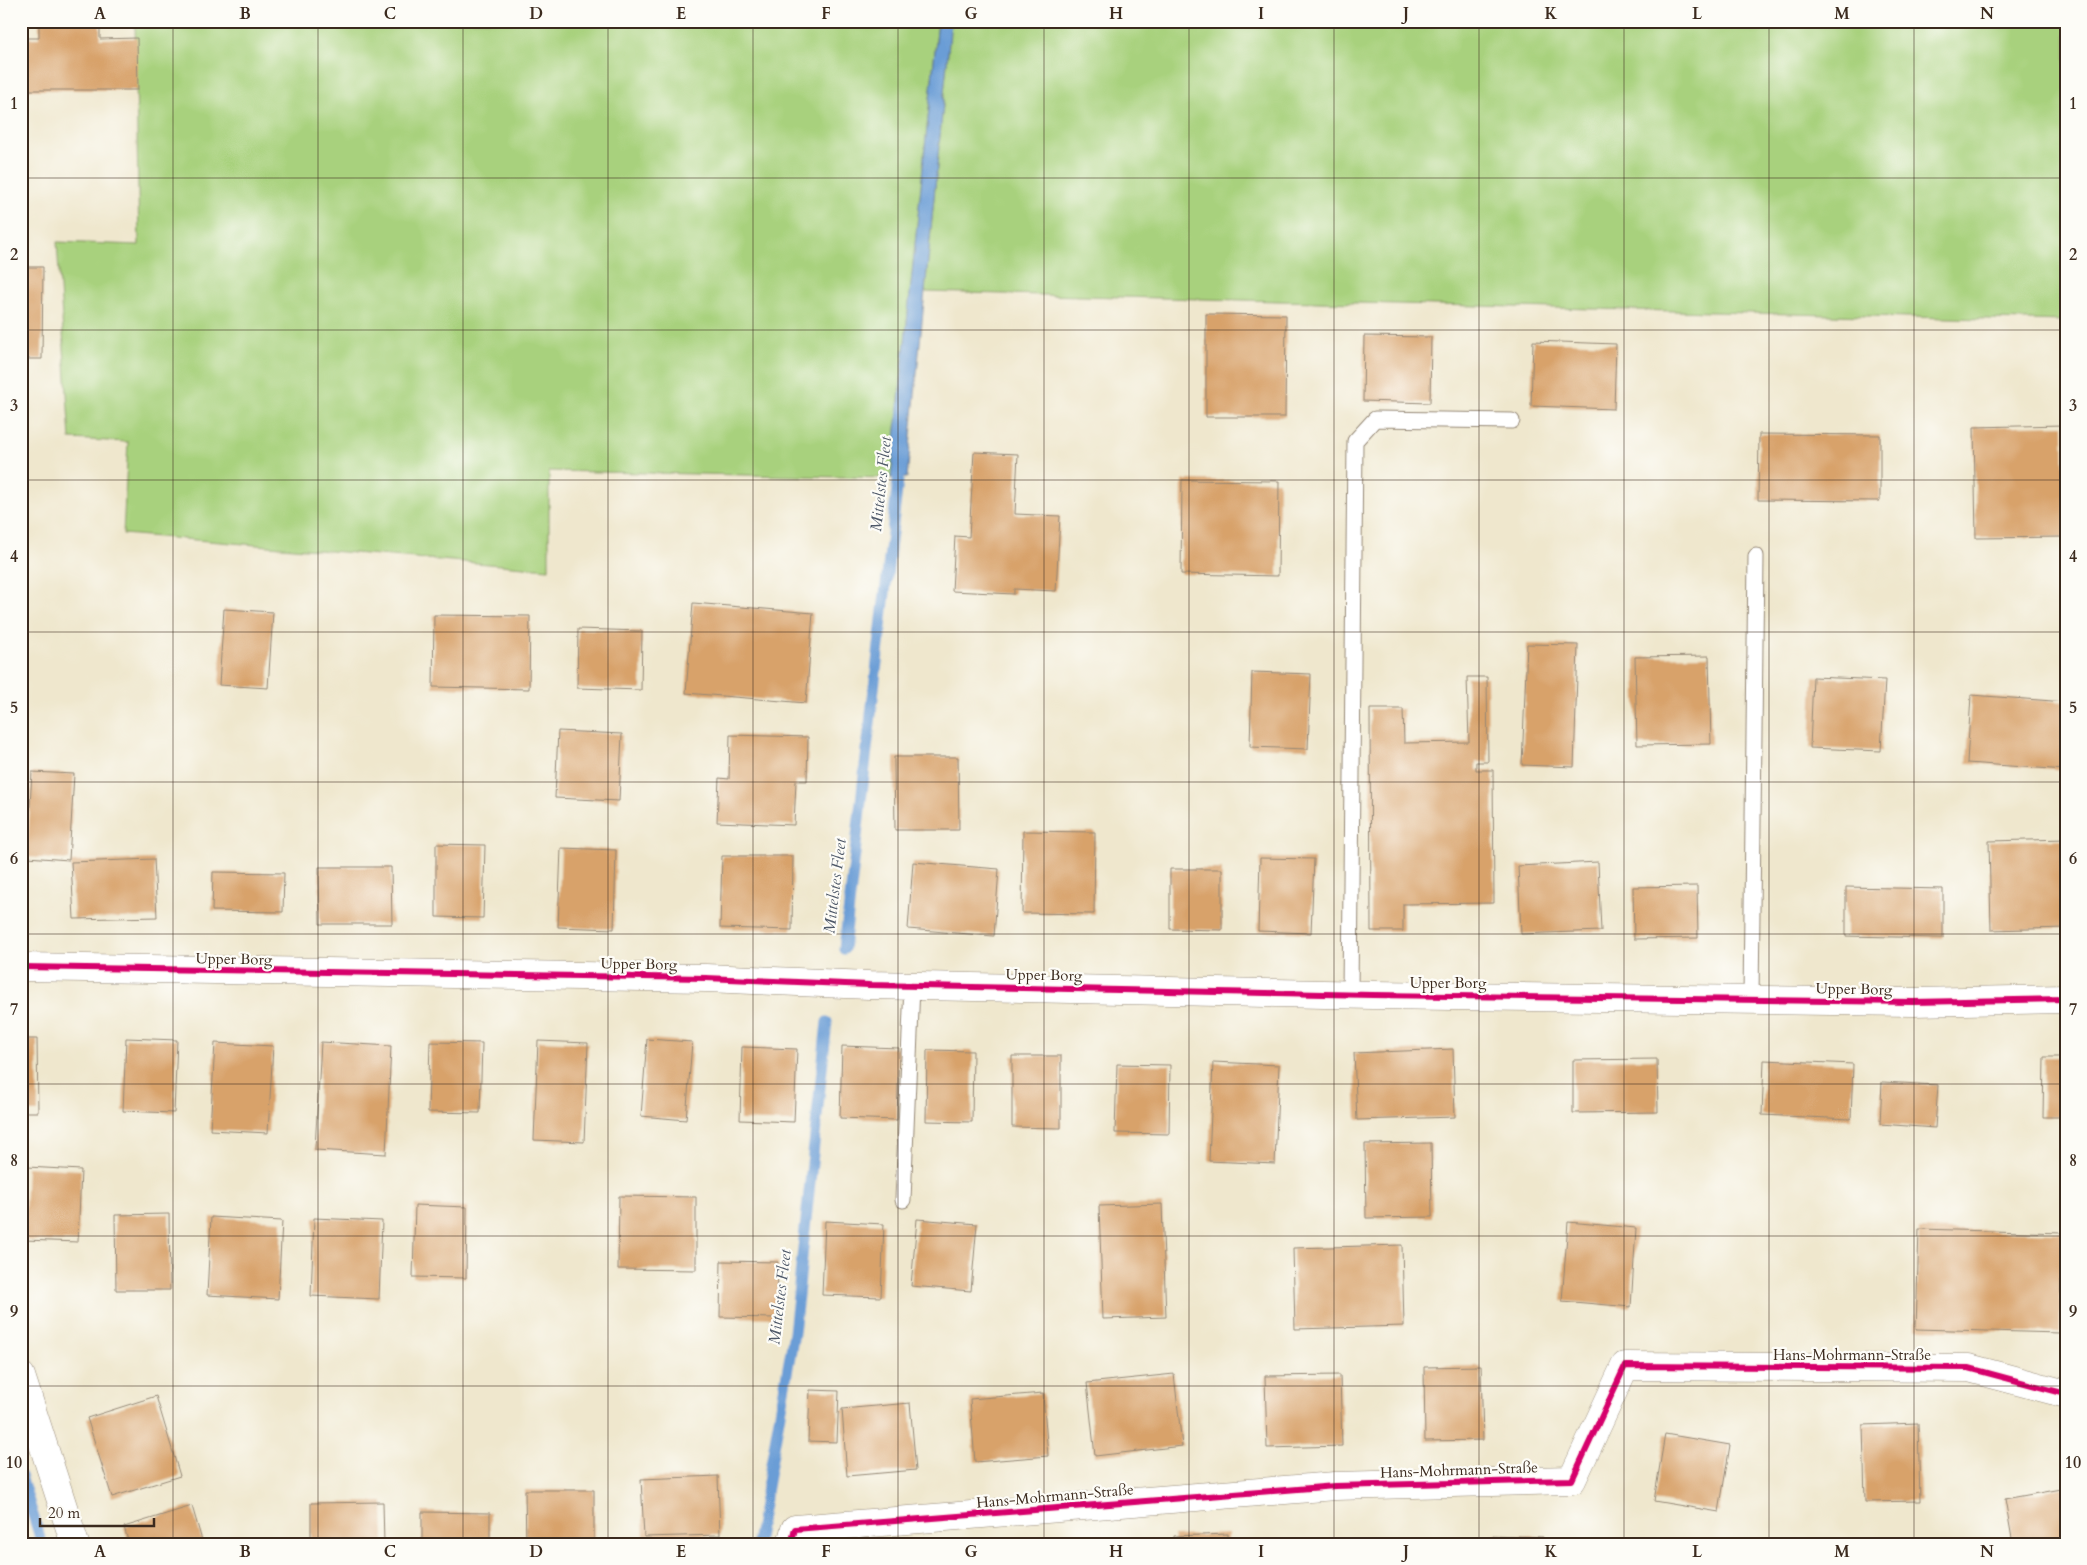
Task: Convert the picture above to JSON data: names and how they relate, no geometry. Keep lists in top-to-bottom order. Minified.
{"streets":{"street":["Upper Borg","Hans-Mohrmann-Straße"]},"water":["Mittelstes Fleet"],"scale_bar":"20 m","grid":{"columns":["A","B","C","D","E","F","G","H","I","J","K","L","M","N"],"rows":["1","2","3","4","5","6","7","8","9","10"]}}
